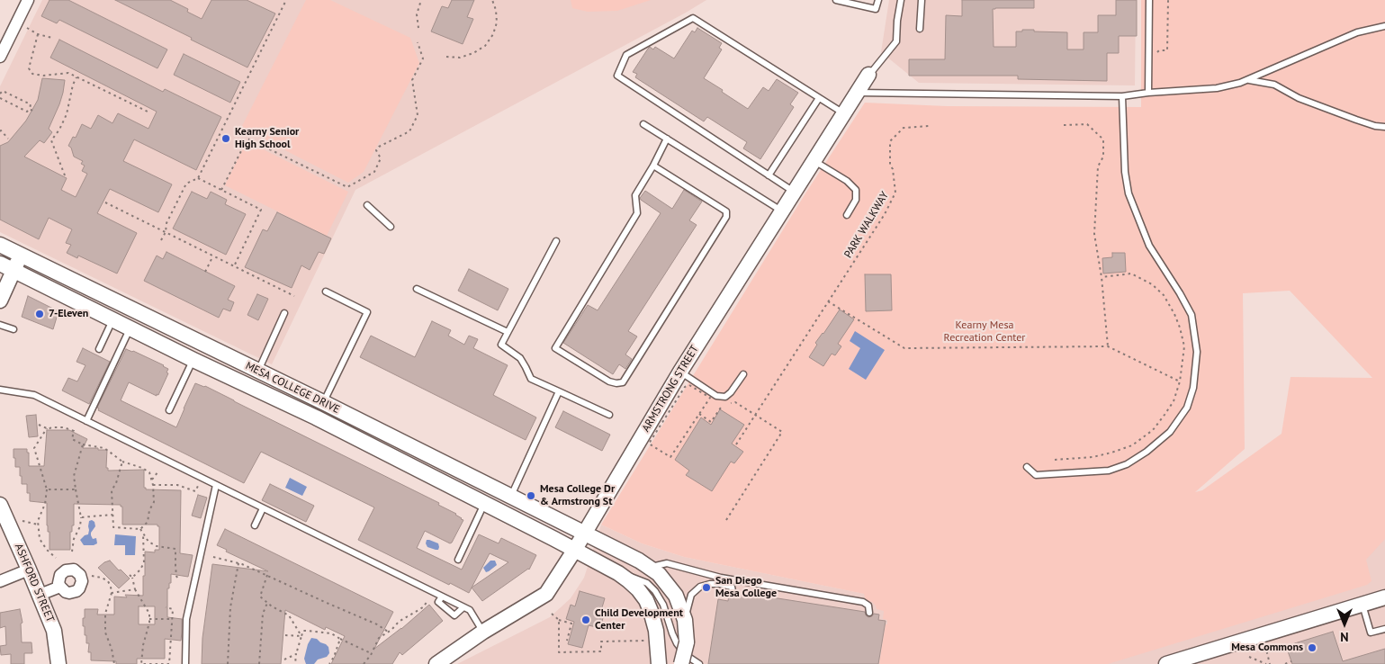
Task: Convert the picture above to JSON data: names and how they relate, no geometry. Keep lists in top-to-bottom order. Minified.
{"streets":{"street":["MESA COLLEGE DRIVE","ARMSTRONG STREET","ASHFORD STREET"],"path":["PARK WALKWAY"]},"crossings":[["MESA COLLEGE DRIVE","ARMSTRONG STREET"]],"parks":["Kearny Mesa Recreation Center"],"places":["Kearny Senior High School","7-Eleven","Mesa College Dr & Armstrong St","San Diego Mesa College","Child Development Center","Mesa Commons"],"north":"bottom"}
